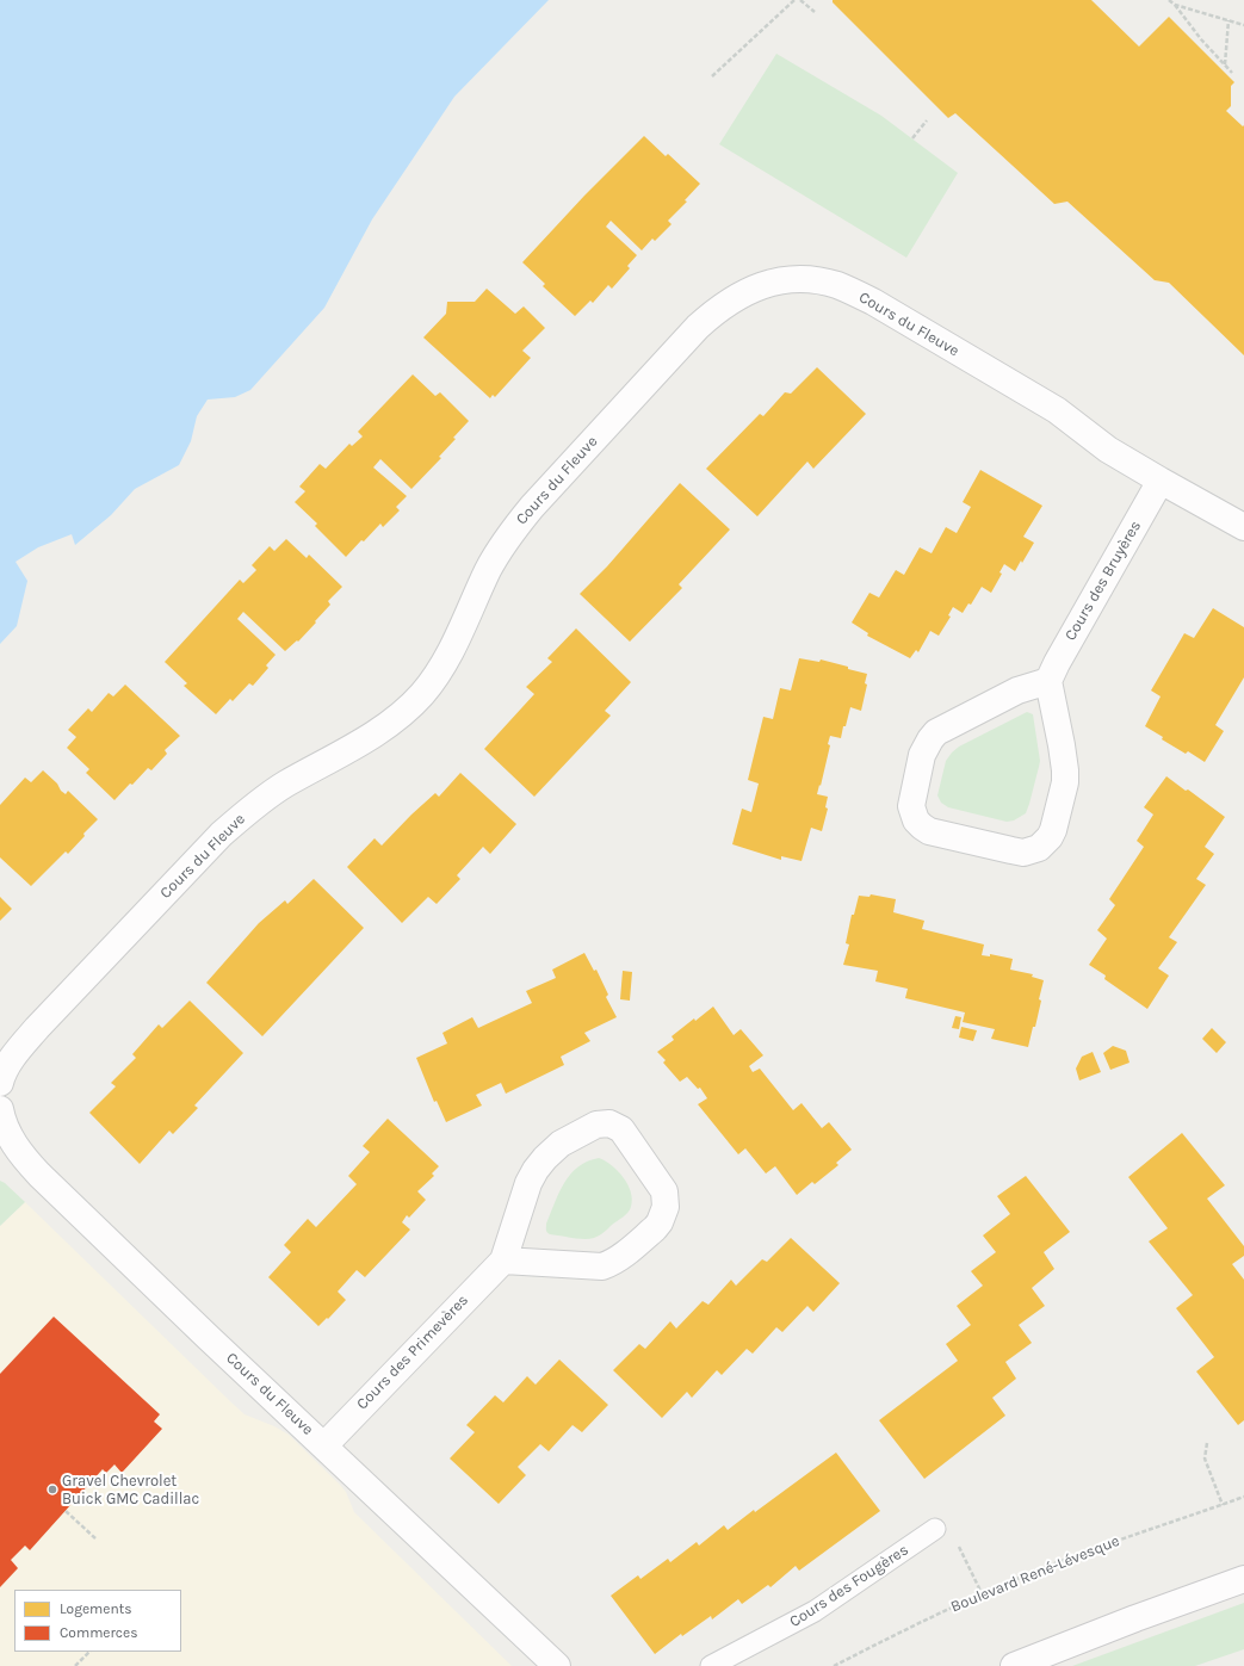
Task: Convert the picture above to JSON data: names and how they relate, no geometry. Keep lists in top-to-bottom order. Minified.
{"streets":{"street":["Cours du Fleuve","Cours des Bruyères","Cours des Primevères"],"lane":["Cours des Fougères"],"path":["Boulevard René-Lévesque"]},"crossings":[["Cours du Fleuve","Cours des Bruyères"],["Cours du Fleuve","Cours des Primevères"]],"places":["Gravel Chevrolet Buick GMC Cadillac"],"legend":["Logements","Commerces"]}
